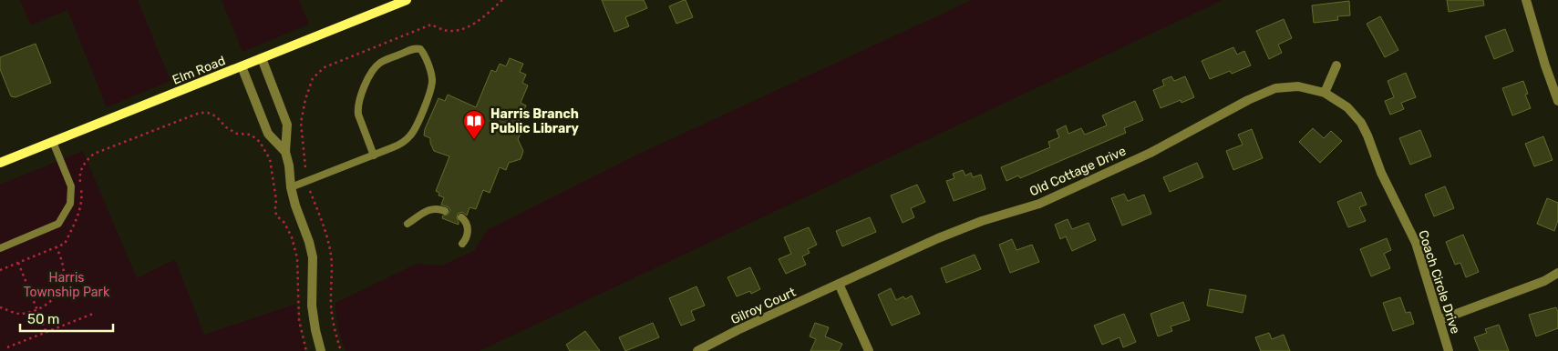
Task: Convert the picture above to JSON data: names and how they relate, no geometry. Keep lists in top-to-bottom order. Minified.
{"streets":{"street":["Elm Road","Old Cottage Drive","Coach Circle Drive","Gilroy Court"]},"crossings":[["Old Cottage Drive","Coach Circle Drive"],["Old Cottage Drive","Gilroy Court"]],"parks":["Harris Township Park"],"places":{"library":["Harris Branch Public Library"]},"scale_bar":"50 m"}
